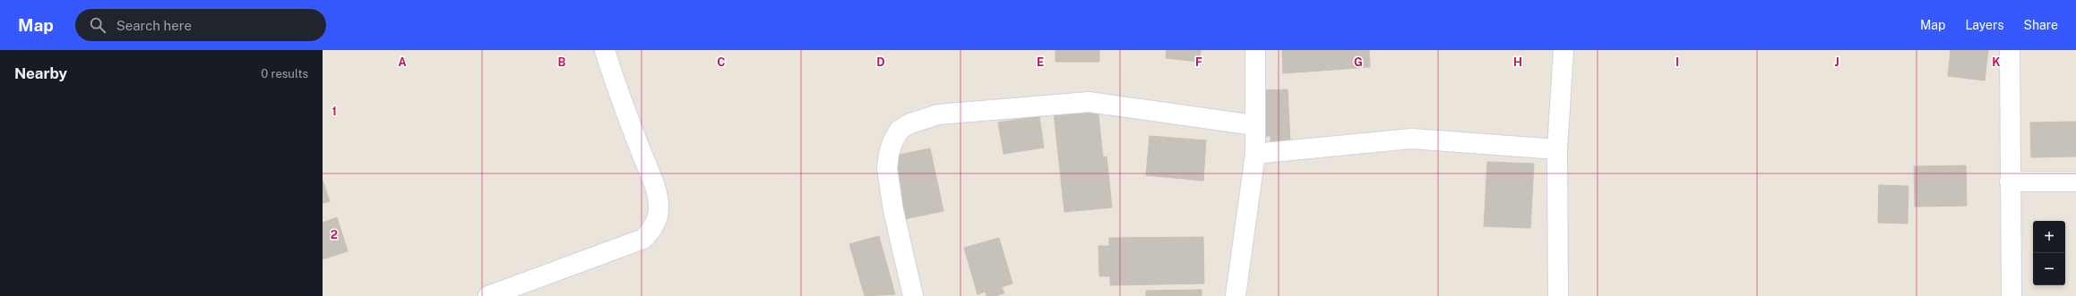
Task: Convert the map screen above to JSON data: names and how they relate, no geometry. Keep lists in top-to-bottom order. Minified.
{"page":{"header":"Map","search":"Search here","nav":["Map","Layers","Share"],"heading":["Nearby","0 results"],"map_buttons":["+","−"]},"grid":{"columns":["A","B","C","D","E","F","G","H","I","J","K"],"rows":["1","2"]}}
